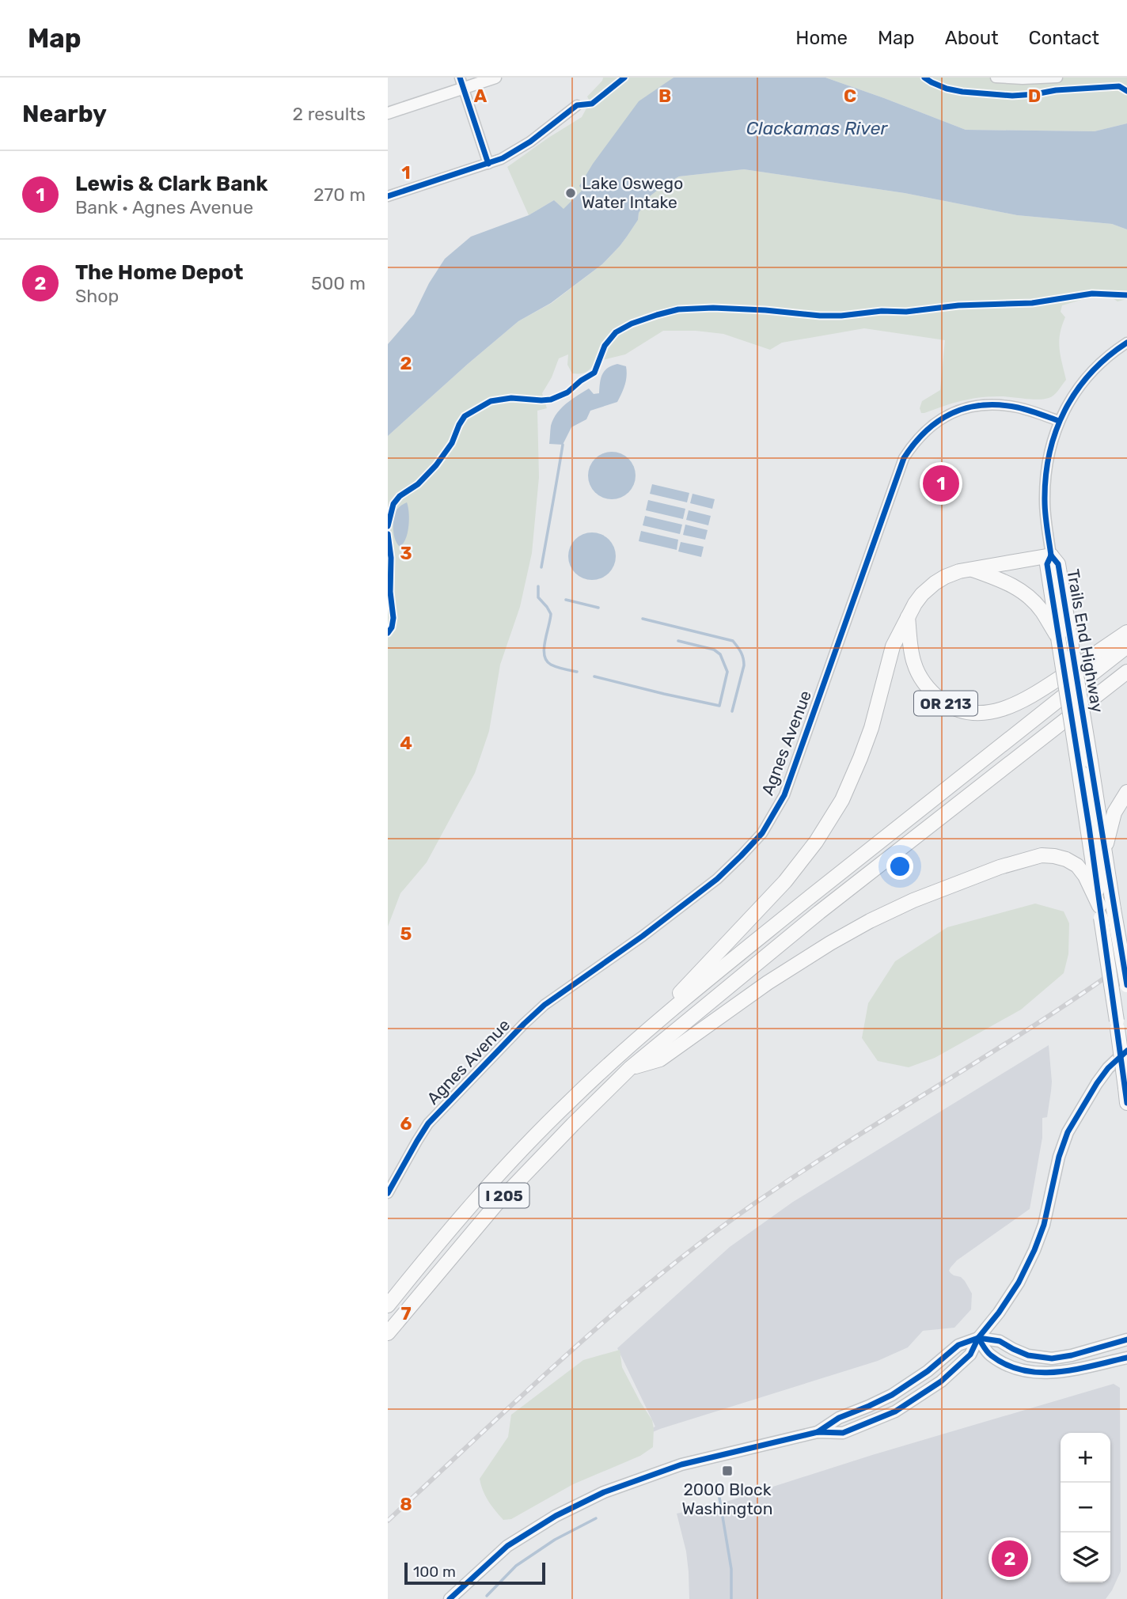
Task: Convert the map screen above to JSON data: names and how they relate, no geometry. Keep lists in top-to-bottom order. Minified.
{"streets":{"highway":["Trails End Highway","OR 213","I 205"],"street":["Agnes Avenue"]},"water":["Clackamas River"],"places":{"other":["Lake Oswego Water Intake"],"transit":["2000 Block Washington"]},"scale_bar":"100 m","page":{"header":"Map","nav":["Home","Map","About","Contact"],"heading":["Nearby","2 results"],"list":[{"mark":"1","name":"Lewis & Clark Bank","note":"Bank · Agnes Avenue","value":"270 m"},{"mark":"2","name":"The Home Depot","note":"Shop","value":"500 m"}],"pins":["1","2"],"map_buttons":["+","−"],"scale":"100 m"},"grid":{"columns":["A","B","C","D"],"rows":["1","2","3","4","5","6","7","8"]}}
